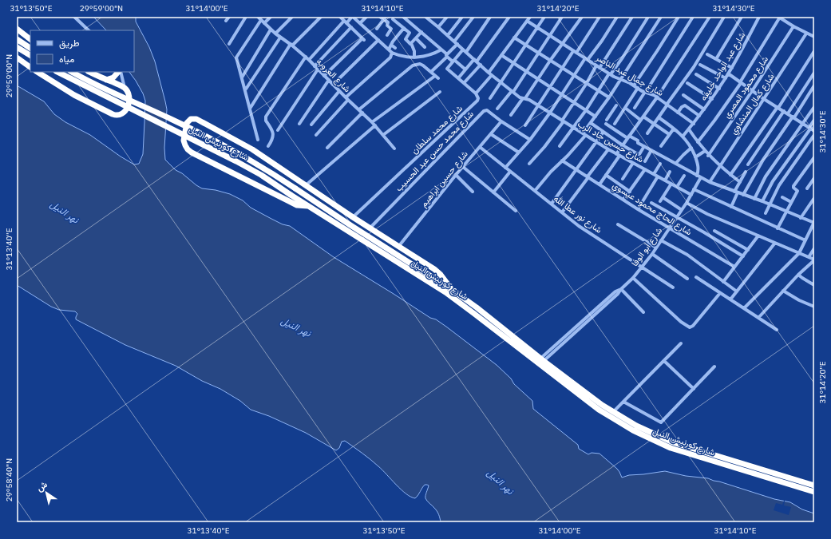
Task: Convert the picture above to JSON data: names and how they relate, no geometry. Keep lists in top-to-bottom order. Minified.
{"streets":{"highway":["شارع كورنيش النيل"],"street":["شارع عبد الواحد خليفه","شارع العروبه","شارع جمال عبد الناصر","شارع محمود المصري","شارع كمال المنشاوي","شارع محمد سلطان","شارع حسين جاد الرب","شارع محمد حسن عبد الحسيب","شارع حسين ابراهيم","شارع الحاج محمود عيسوي","شارع نور عطا الله","شارع أبو الوفا"]},"crossings":[["شارع عبد الواحد خليفه","شارع جمال عبد الناصر"],["شارع حسين جاد الرب","شارع أبو الوفا"],["شارع كورنيش النيل","شارع أبو الوفا"],["شارع محمد حسن عبد الحسيب","شارع حسين ابراهيم"],["شارع حسين ابراهيم","شارع نور عطا الله"],["شارع الحاج محمود عيسوي","شارع أبو الوفا"],["شارع نور عطا الله","شارع أبو الوفا"]],"water":["نهر النيل"],"legend":["طريق","مياه"],"north":"top left","coordinates":["31°13'50\"E","29°59'00\"N","31°14'00\"E","31°14'10\"E","31°14'20\"E","31°14'30\"E","31°13'40\"E","29°58'40\"N"]}
